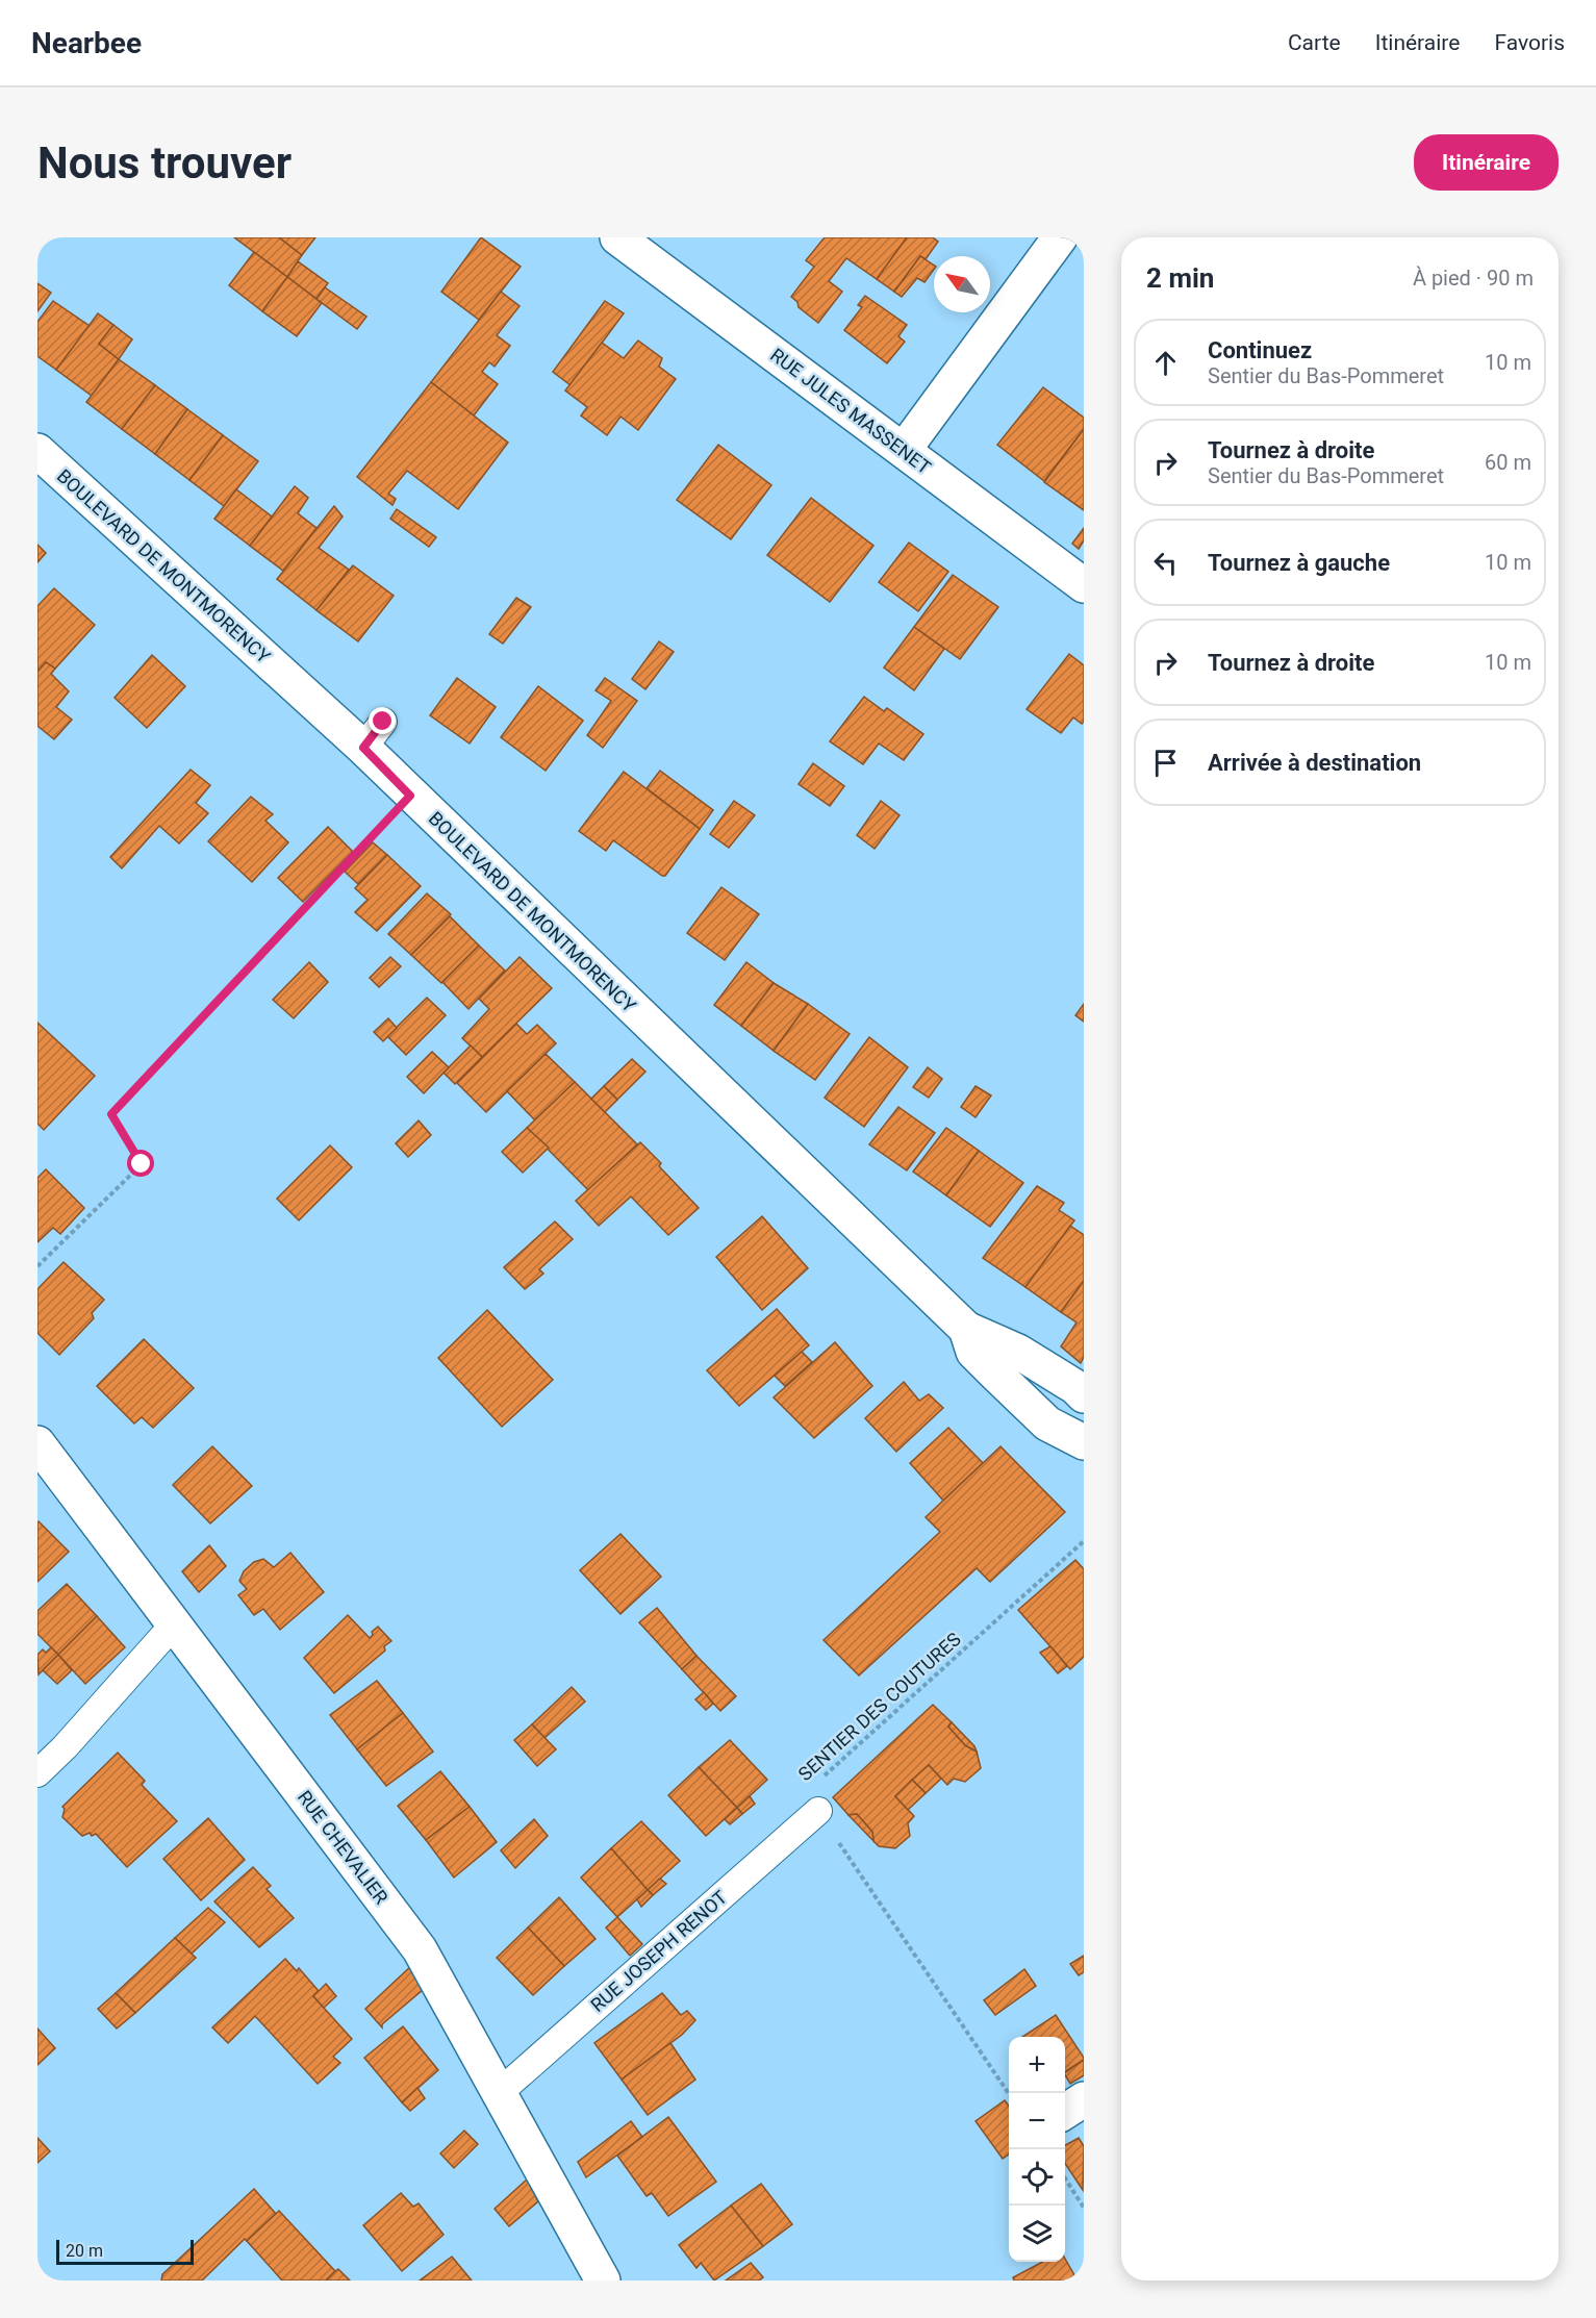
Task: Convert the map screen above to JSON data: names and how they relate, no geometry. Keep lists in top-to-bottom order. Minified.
{"streets":{"street":["RUE JULES MASSENET","BOULEVARD DE MONTMORENCY","RUE CHEVALIER"],"lane":["RUE JOSEPH RENOT"],"path":["SENTIER DES COUTURES"]},"crossings":[["SENTIER DES COUTURES","RUE JOSEPH RENOT"],["RUE CHEVALIER","RUE JOSEPH RENOT"]],"scale_bar":"20 m","north":"top left","page":{"header":"Nearbee","nav":["Carte","Itinéraire","Favoris"],"buttons":"Itinéraire","title":"Nous trouver","heading":["2 min","À pied · 90 m"],"list":[["Continuez","Sentier du Bas-Pommeret","10 m"],["Tournez à droite","Sentier du Bas-Pommeret","60 m"],["Tournez à gauche","10 m"],["Tournez à droite","10 m"],"Arrivée à destination"],"map_buttons":["+","−"],"scale":"20 m"}}
